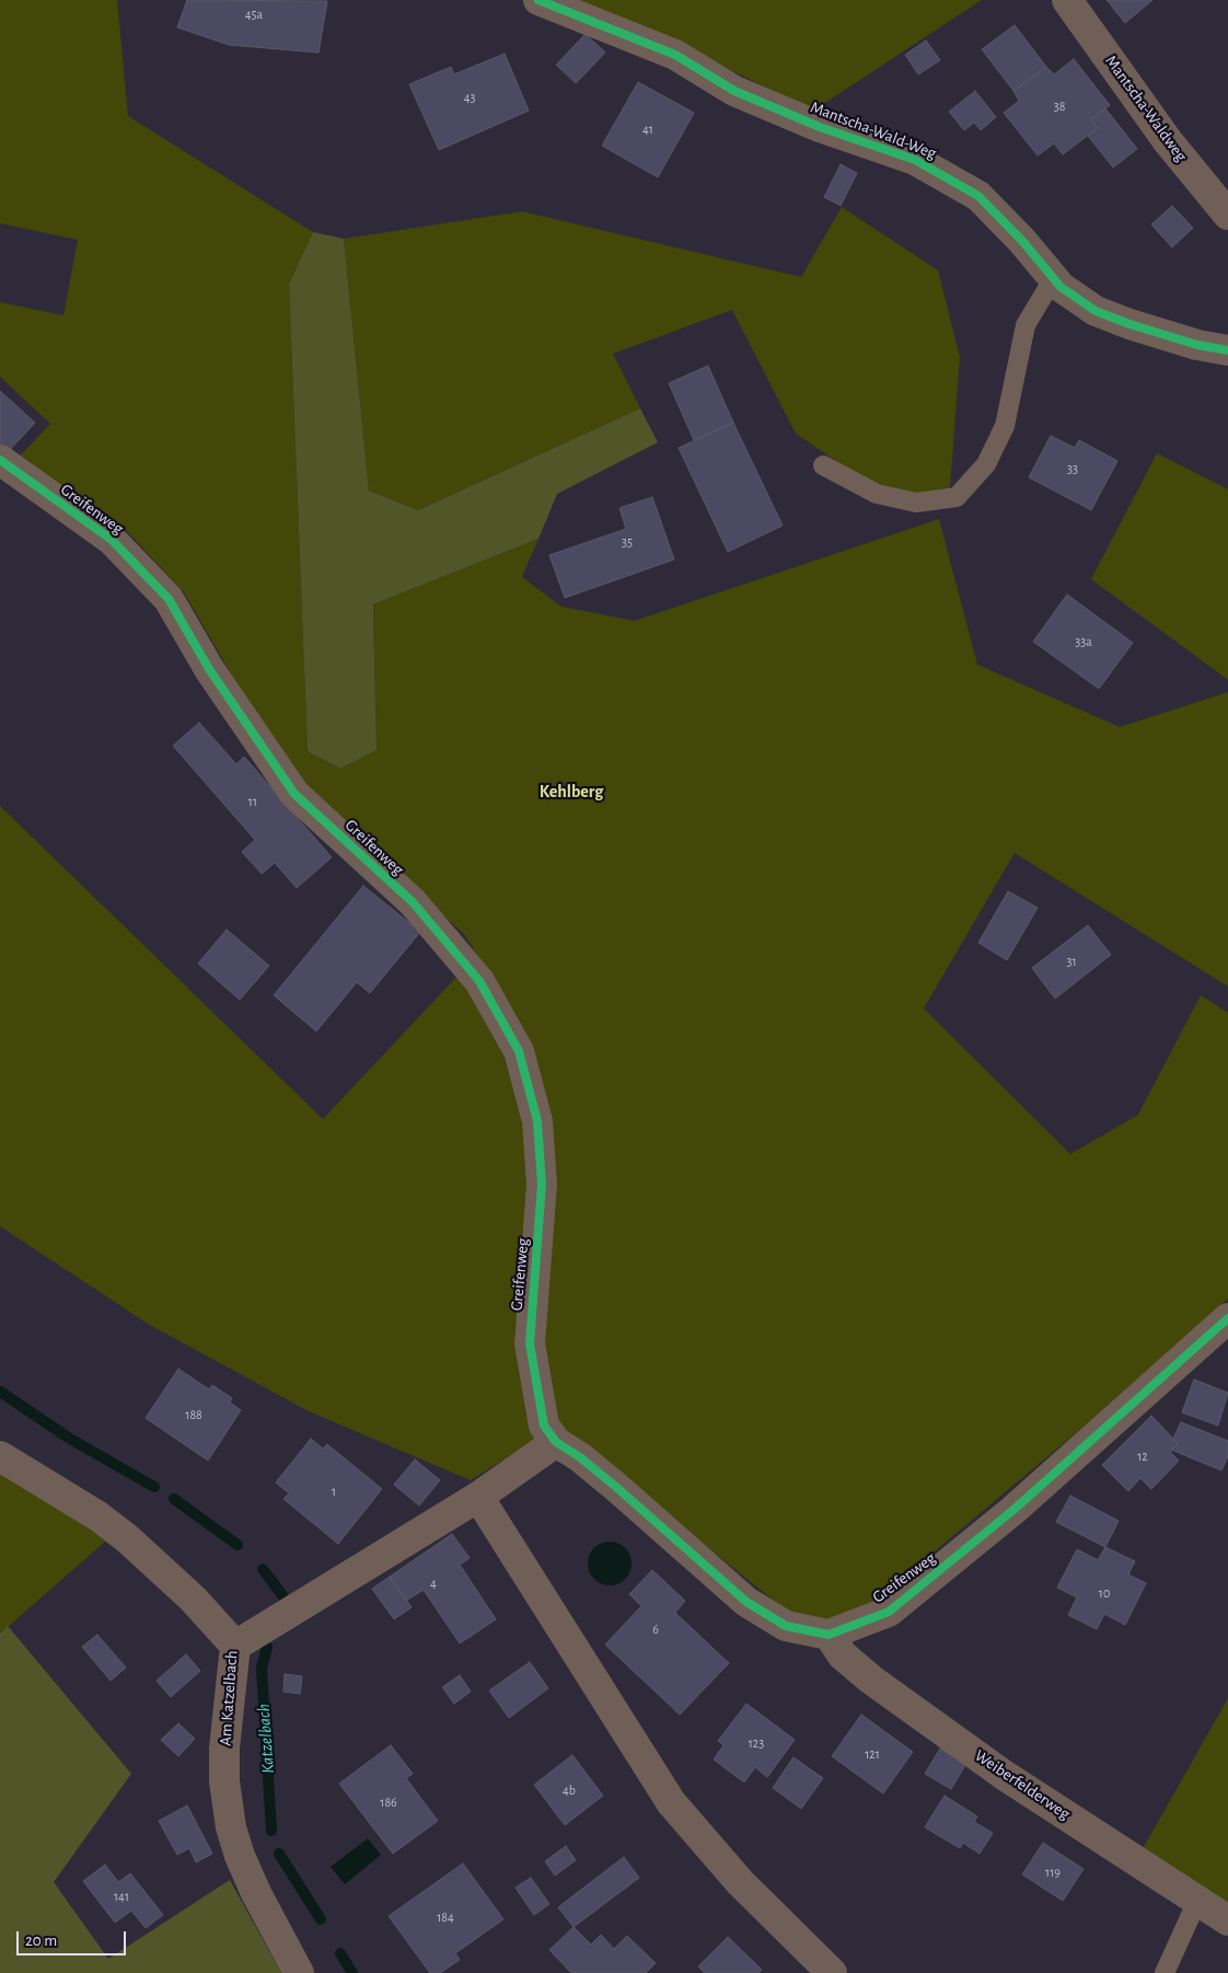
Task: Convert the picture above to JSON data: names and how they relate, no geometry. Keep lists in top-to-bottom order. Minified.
{"streets":{"street":["Mantscha-Waldweg","Mantscha-Wald-Weg","Greifenweg","Am Katzelbach","Weiberfelderweg"]},"crossings":[["Greifenweg","Weiberfelderweg"]],"districts":["Kehlberg"],"water":["Katzelbach"],"house_numbers":["45a","43","38","41","33","35","33a","11","31","188","12","1","4","10","6","123","121","4b","186","119","141","184"],"scale_bar":"20 m"}
